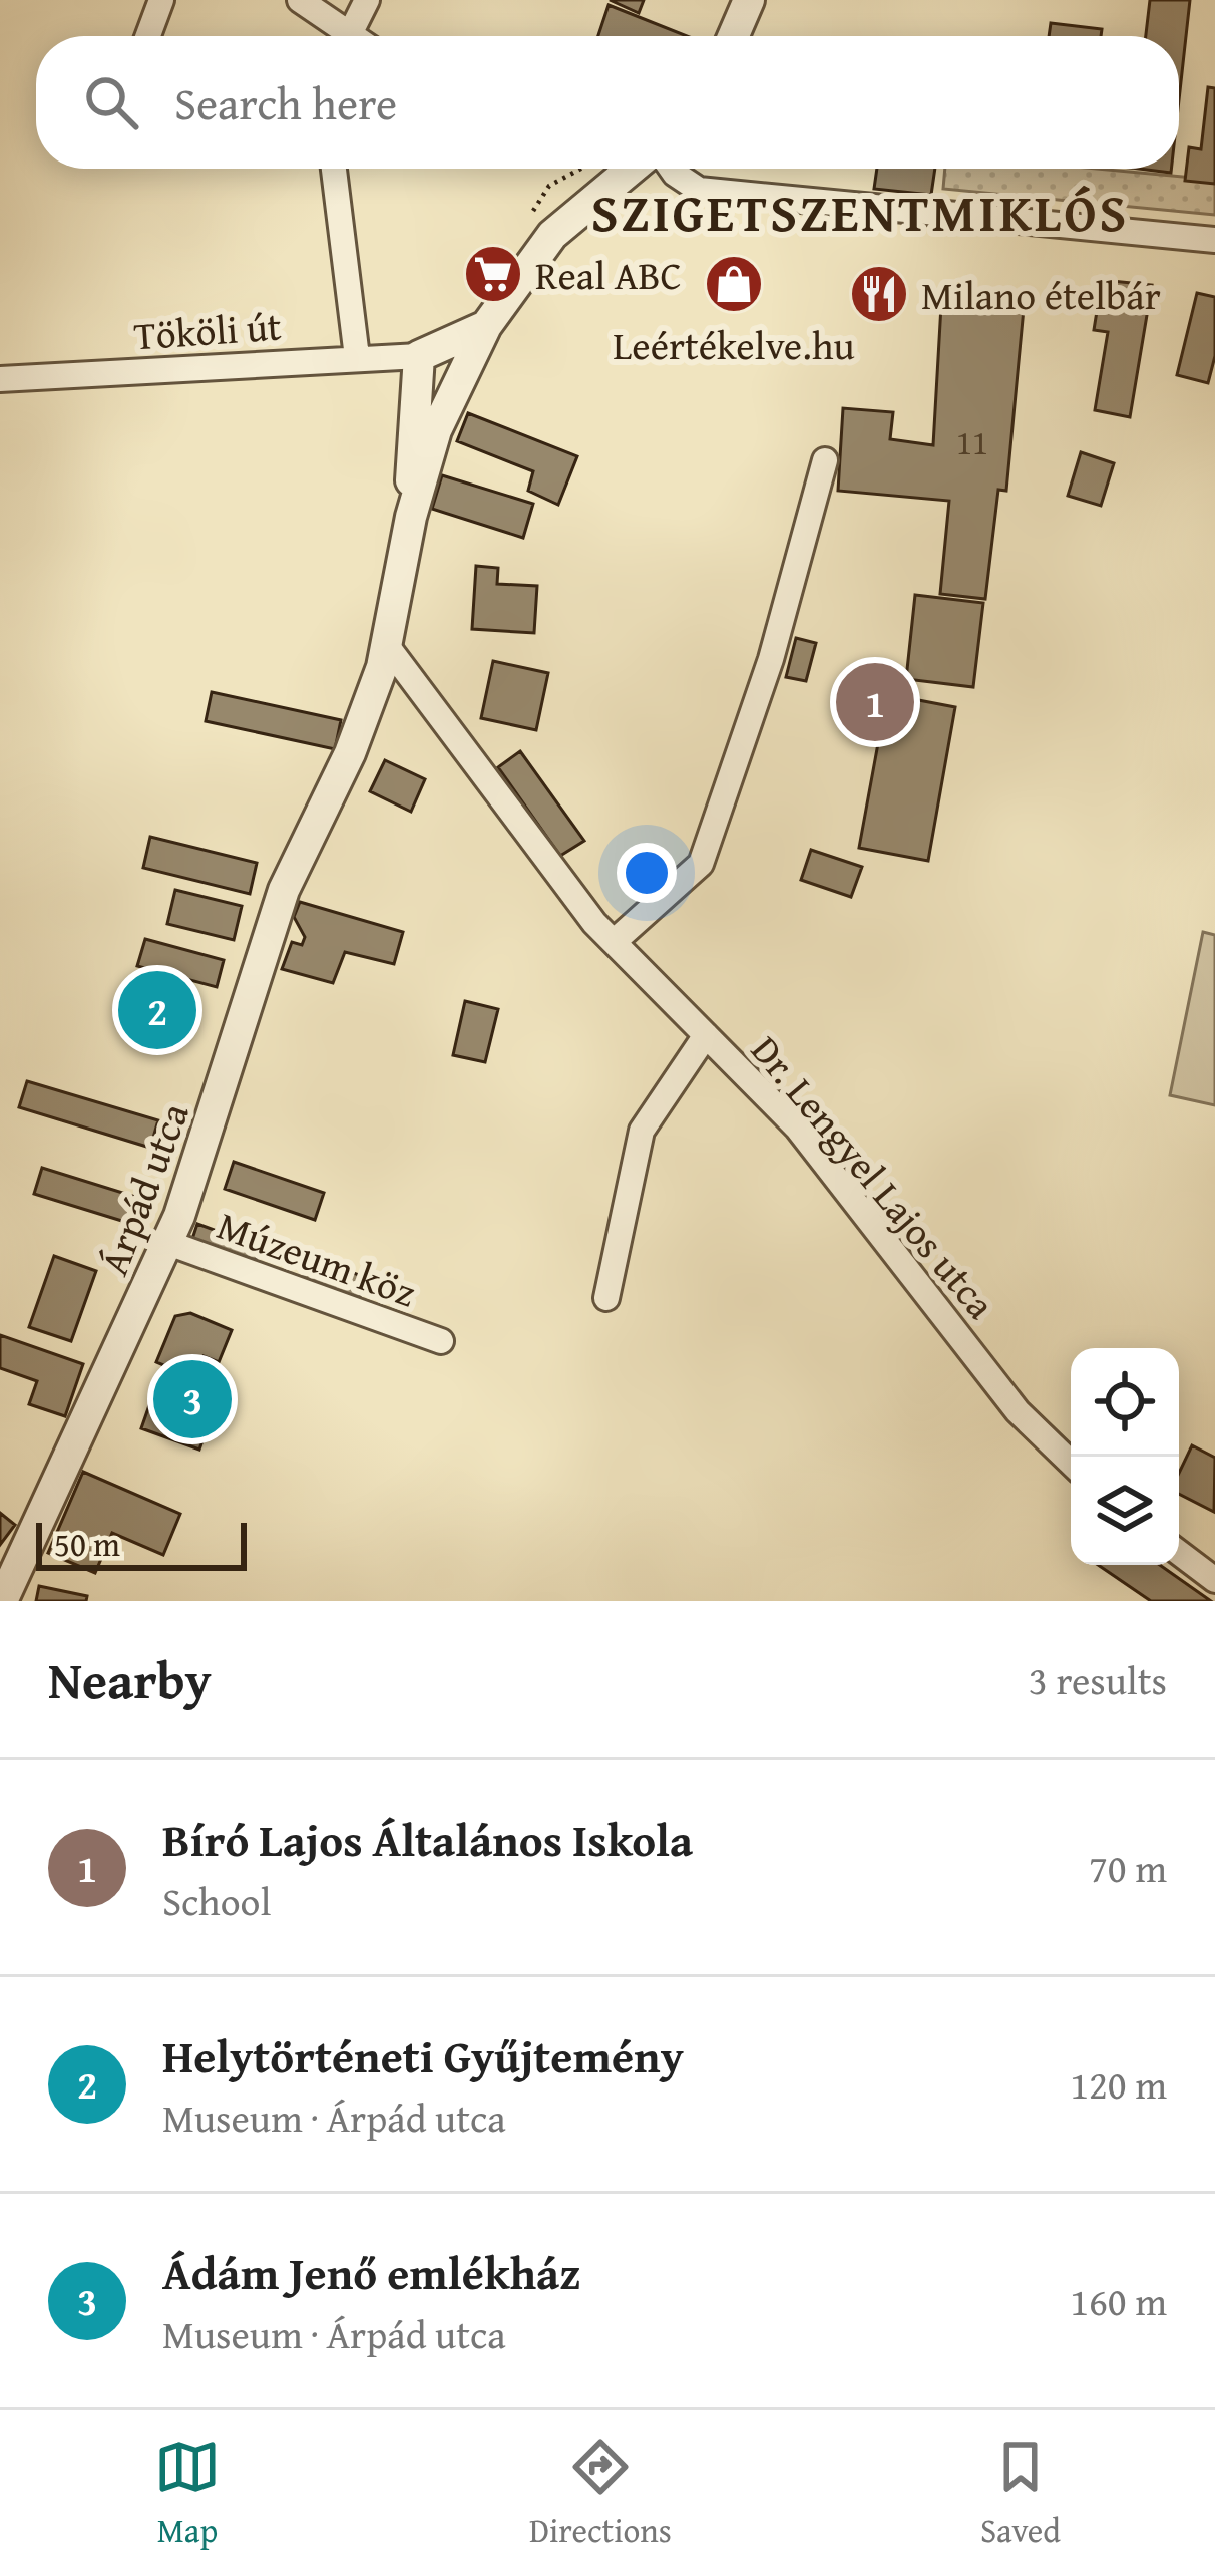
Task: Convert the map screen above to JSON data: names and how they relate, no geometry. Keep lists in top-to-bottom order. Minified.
{"streets":{"street":["Tököli út","Dr. Lengyel Lajos utca","Árpád utca","Múzeum köz"]},"crossings":[["Tököli út","Árpád utca"],["Dr. Lengyel Lajos utca","Árpád utca"],["Árpád utca","Múzeum köz"]],"districts":["SZIGETSZENTMIKLÓS"],"places":{"supermarket":["Real ABC"],"shop":["Leértékelve.hu"],"restaurant":["Milano ételbár"]},"house_numbers":["11"],"scale_bar":"50 m","page":{"search":"Search here","pins":["1","2","3"],"scale":"50 m","heading":["Nearby","3 results"],"list":[{"mark":"1","name":"Bíró Lajos Általános Iskola","note":"School","value":"70 m"},{"mark":"2","name":"Helytörténeti Gyűjtemény","note":"Museum · Árpád utca","value":"120 m"},{"mark":"3","name":"Ádám Jenő emlékház","note":"Museum · Árpád utca","value":"160 m"}],"nav":["Map","Directions","Saved"]}}
